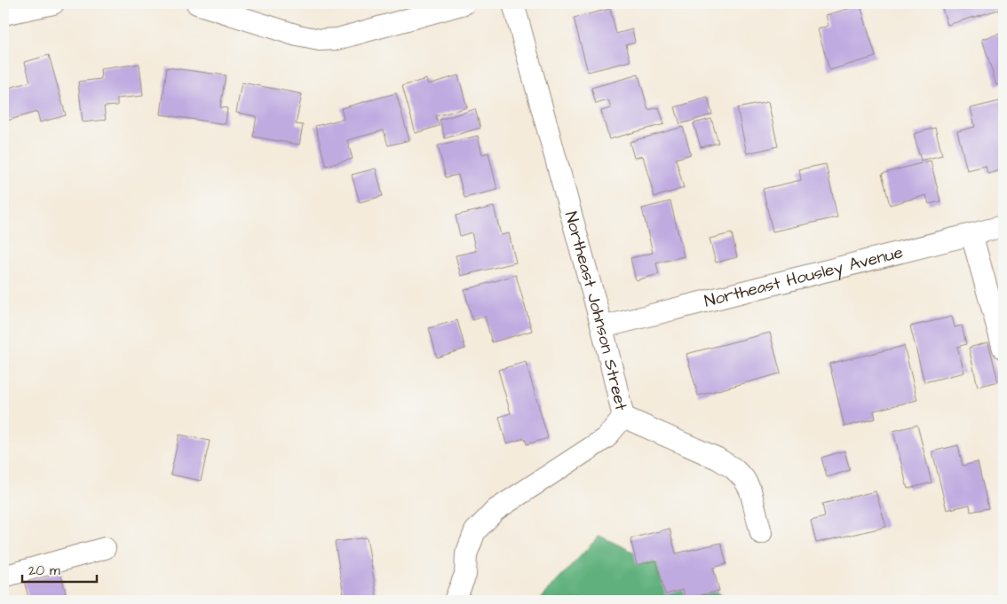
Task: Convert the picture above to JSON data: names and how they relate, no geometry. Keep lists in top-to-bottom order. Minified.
{"streets":{"street":["Northeast Housley Avenue","Northeast Johnson Street"]},"crossings":[["Northeast Housley Avenue","Northeast Johnson Street"]],"scale_bar":"20 m"}
